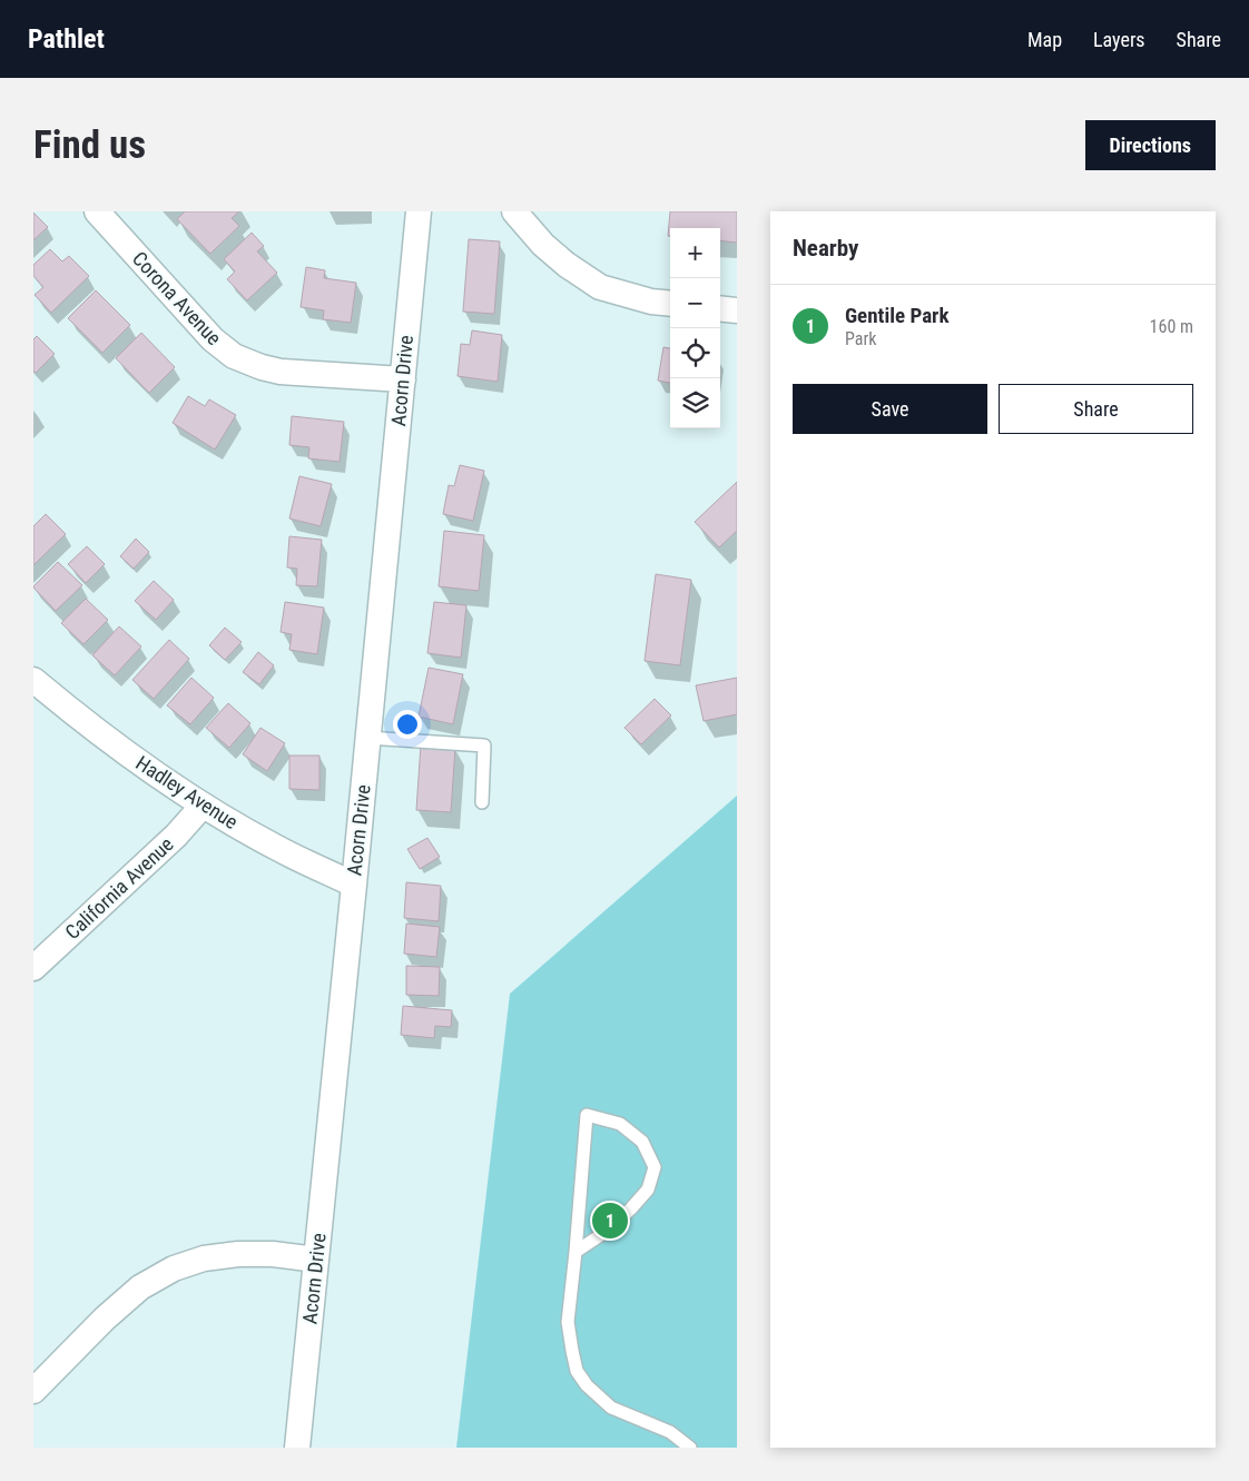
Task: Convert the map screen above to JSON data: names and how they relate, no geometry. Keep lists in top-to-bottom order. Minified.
{"streets":{"street":["Corona Avenue","Acorn Drive","Hadley Avenue","California Avenue"]},"crossings":[["Corona Avenue","Acorn Drive"],["Acorn Drive","Hadley Avenue"],["Hadley Avenue","California Avenue"]],"page":{"header":"Pathlet","nav":["Map","Layers","Share"],"buttons":["Directions",["Save","Share"]],"title":"Find us","heading":"Nearby","map_buttons":["+","−"],"list":[{"mark":"1","name":"Gentile Park","note":"Park","value":"160 m"}],"pins":"1"}}
